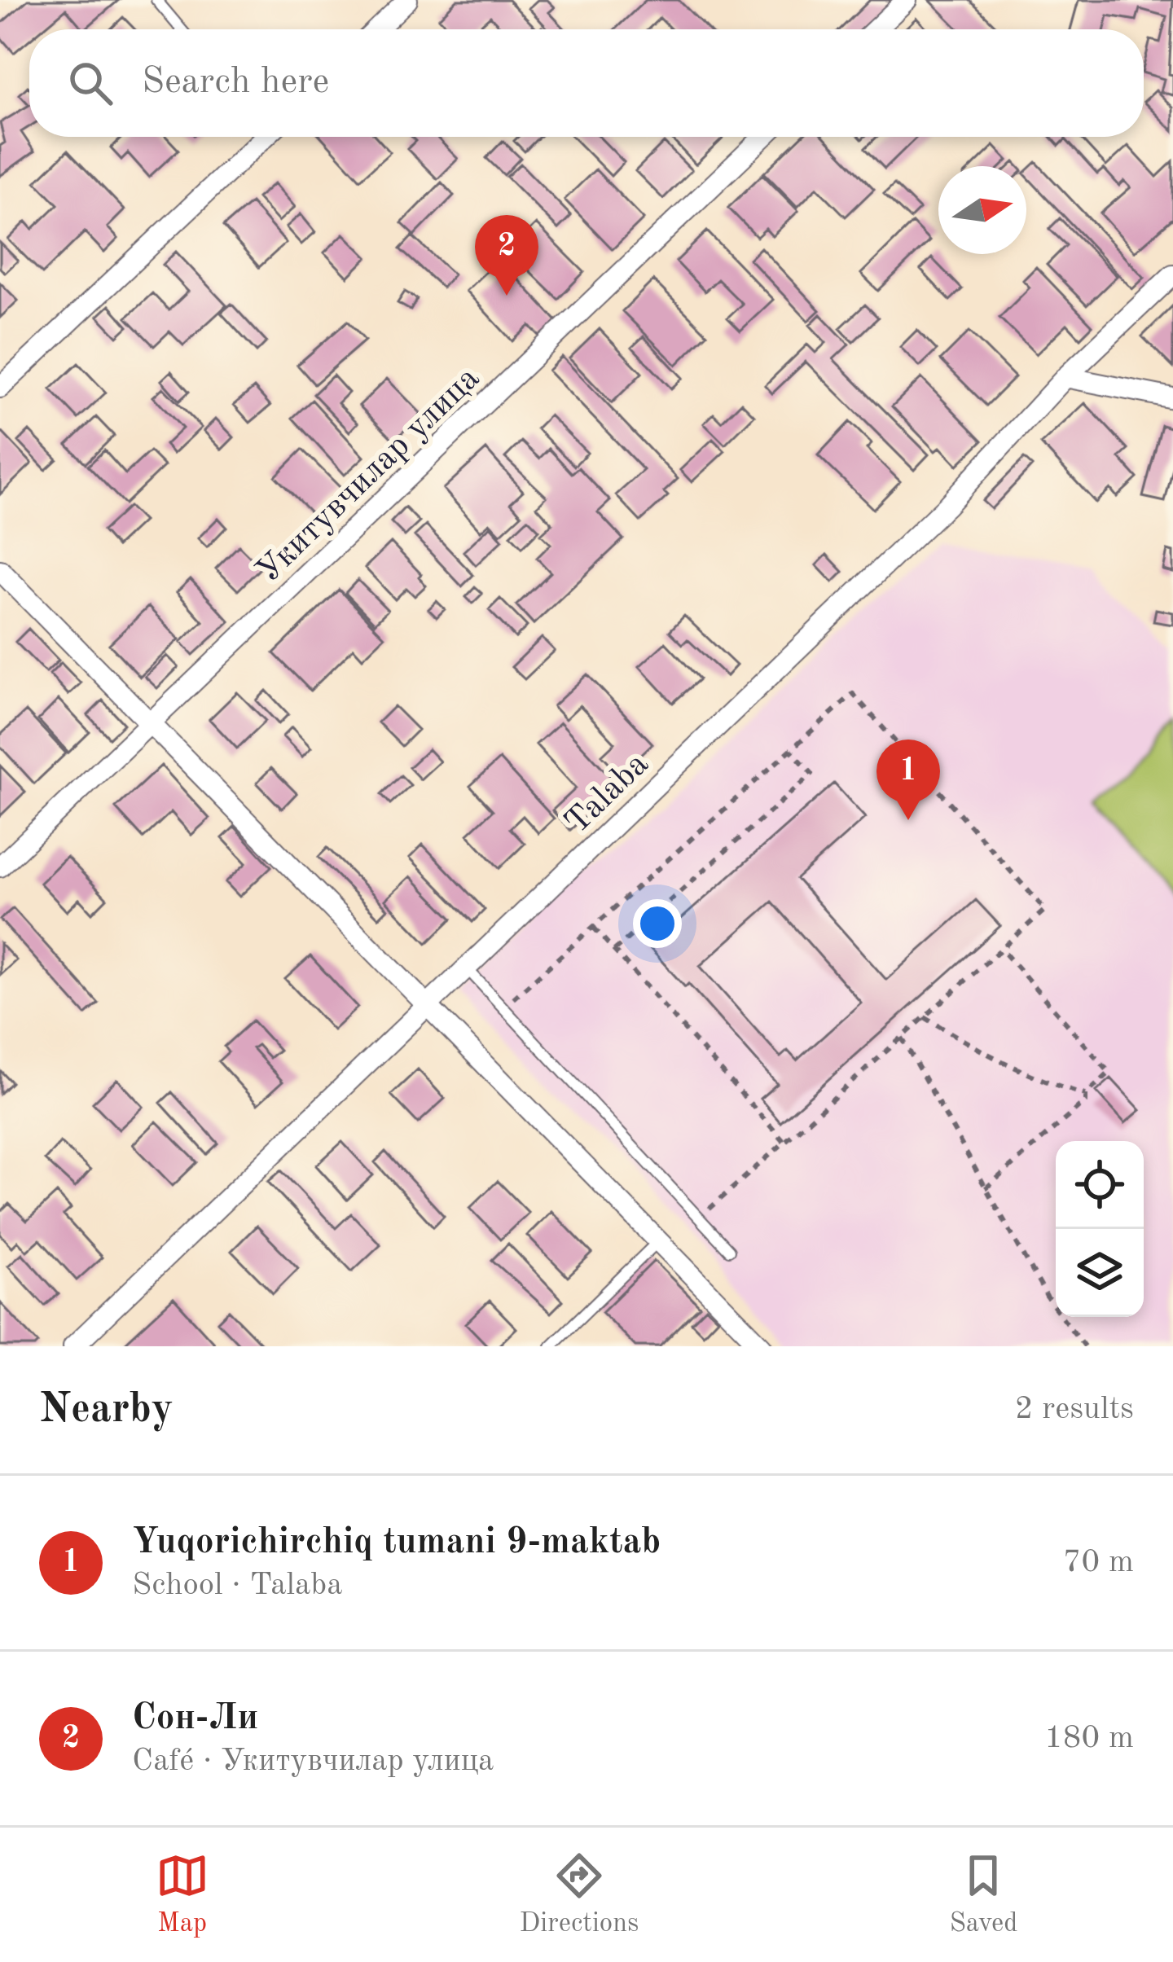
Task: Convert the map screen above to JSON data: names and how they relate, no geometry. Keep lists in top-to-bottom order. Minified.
{"streets":{"street":["Укитувчилар улица","Talaba"]},"north":"right","page":{"search":"Search here","pins":["2","1"],"heading":["Nearby","2 results"],"list":[{"mark":"1","name":"Yuqorichirchiq tumani 9-maktab","note":"School · Talaba","value":"70 m"},{"mark":"2","name":"Сон-Ли","note":"Café · Укитувчилар улица","value":"180 m"}],"nav":["Map","Directions","Saved"]}}
